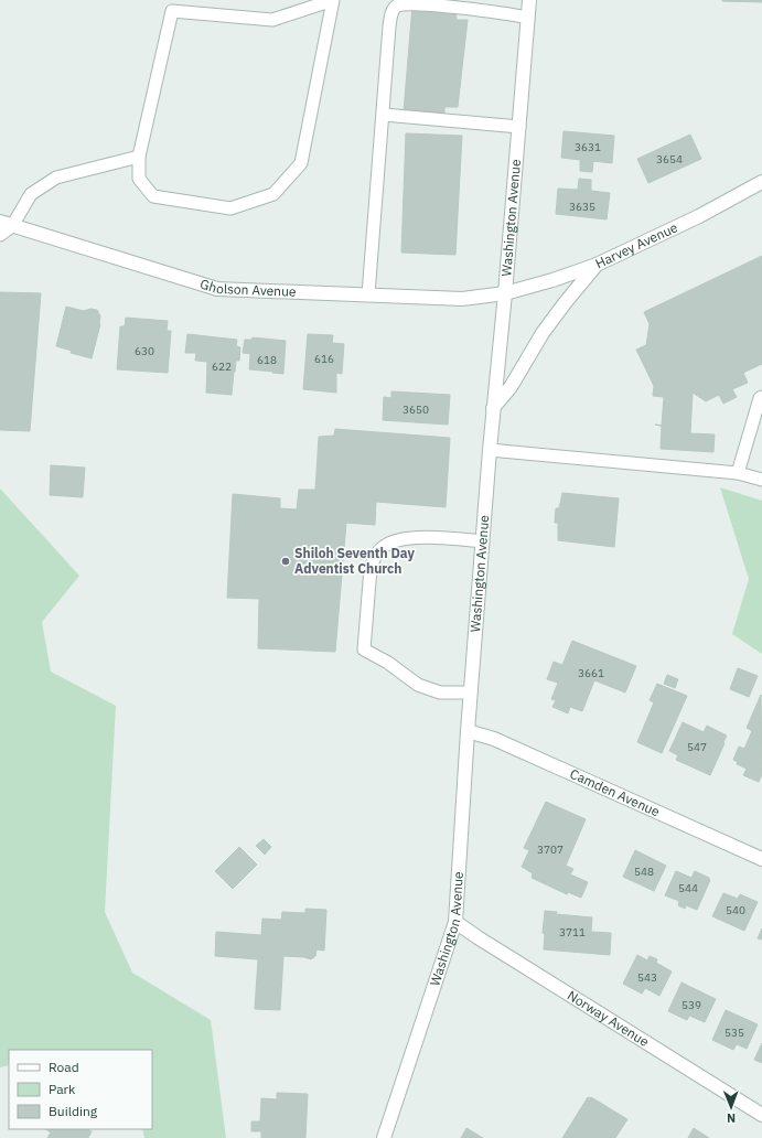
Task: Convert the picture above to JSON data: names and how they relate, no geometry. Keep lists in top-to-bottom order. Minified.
{"streets":{"street":["Washington Avenue","Harvey Avenue","Gholson Avenue","Camden Avenue","Norway Avenue"]},"crossings":[["Washington Avenue","Harvey Avenue"],["Washington Avenue","Gholson Avenue"],["Washington Avenue","Camden Avenue"],["Washington Avenue","Norway Avenue"],["Harvey Avenue","Gholson Avenue"]],"places":["Shiloh Seventh Day Adventist Church"],"house_numbers":["3631","3654","3635","630","616","618","622","3650","3661","547","3707","548","544","540","3711","543","539","535"],"legend":["Road","Park","Building"],"north":"bottom"}
